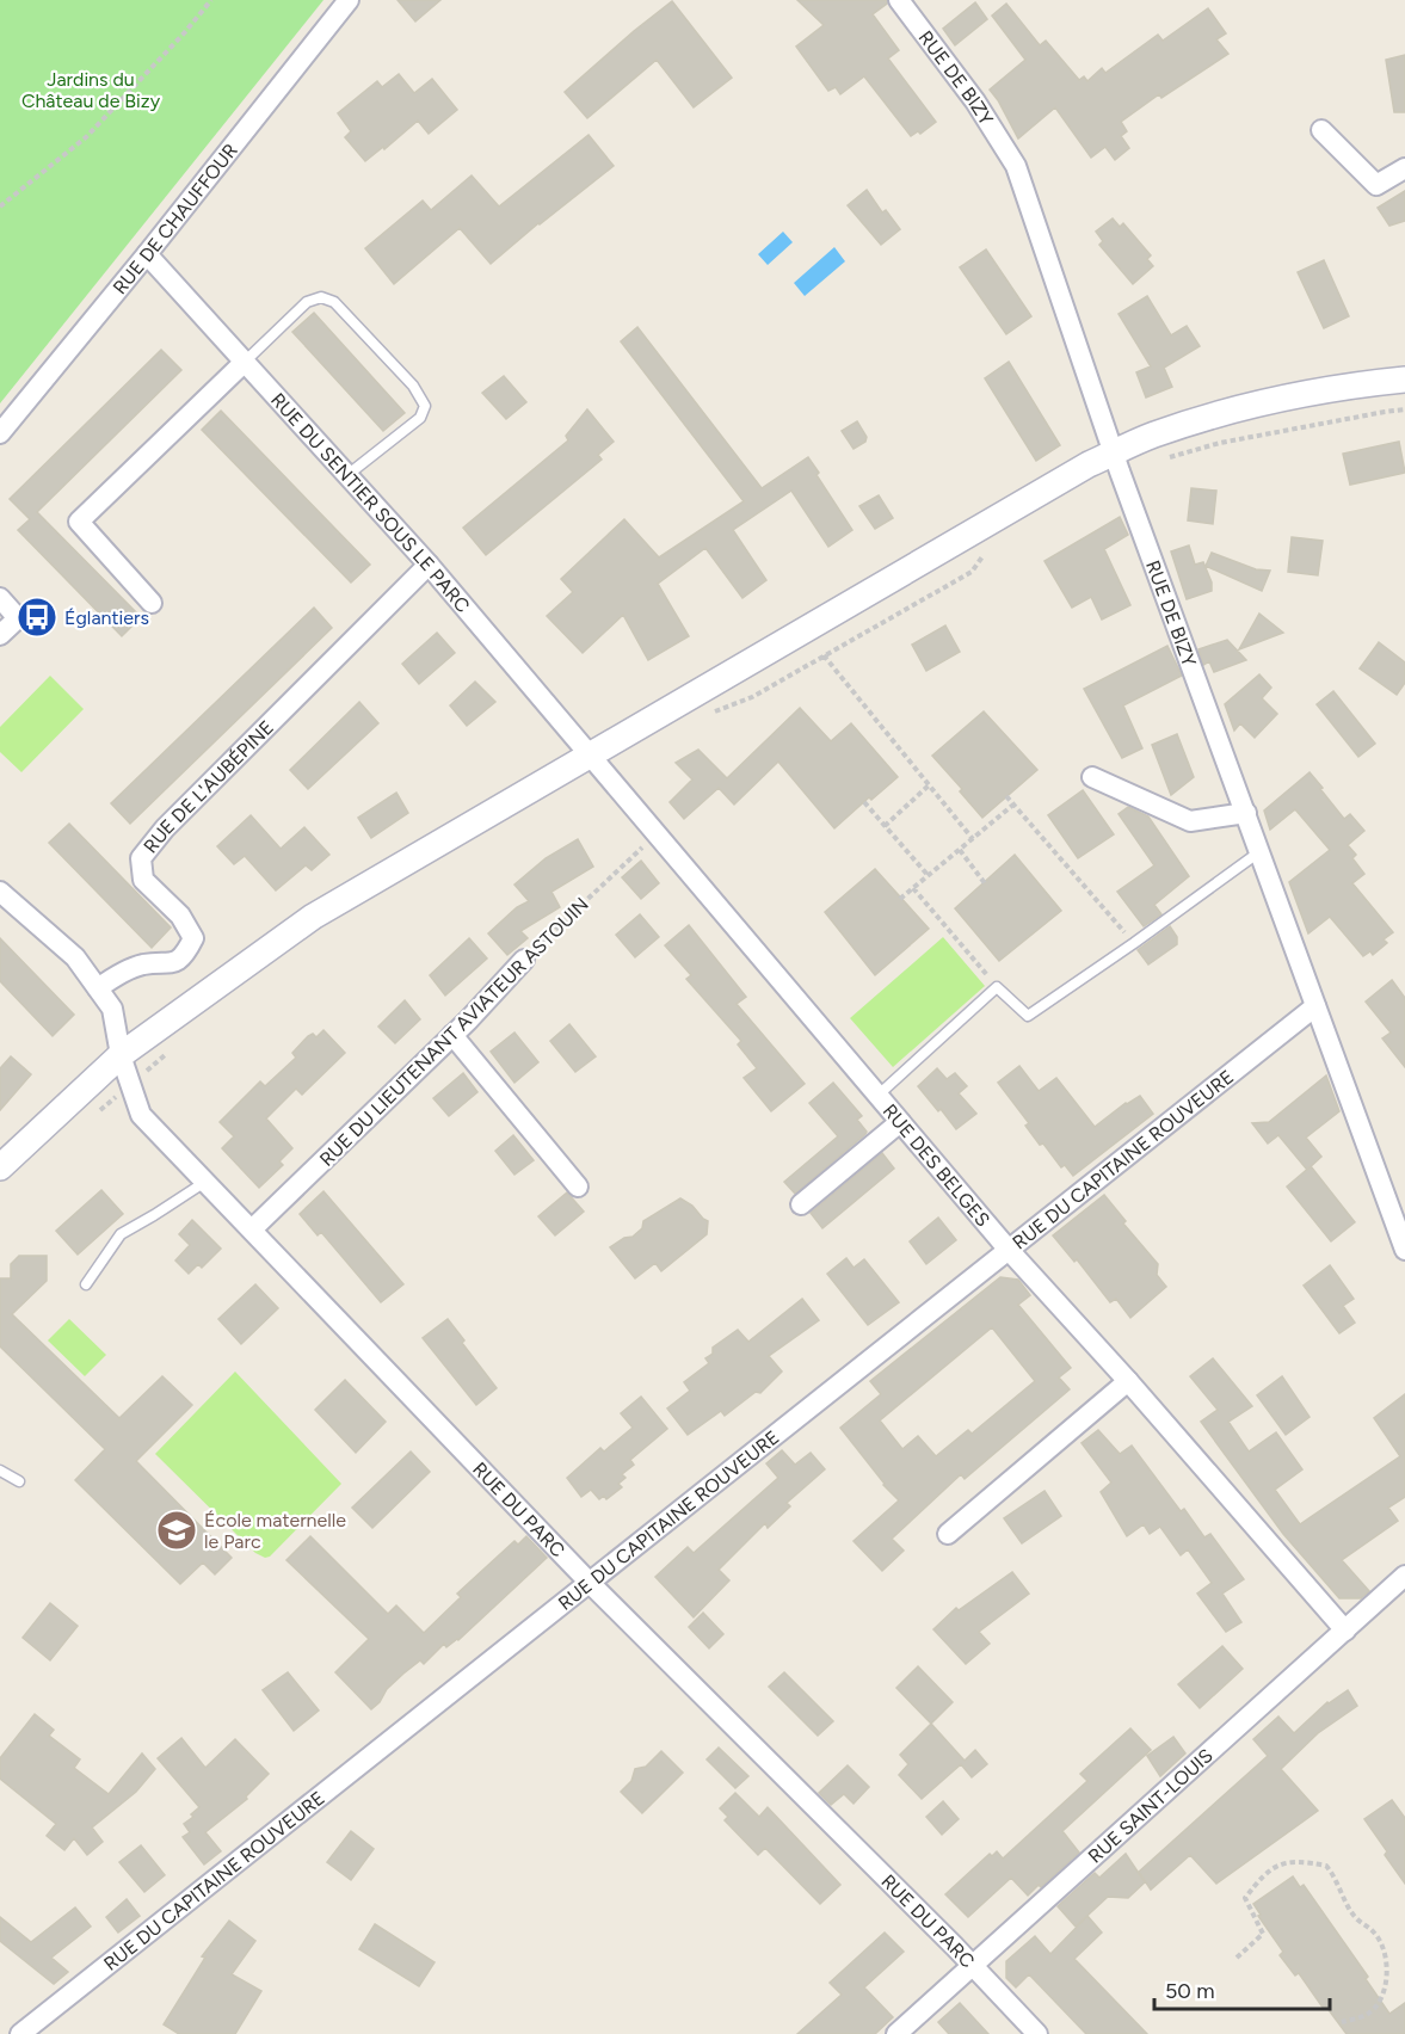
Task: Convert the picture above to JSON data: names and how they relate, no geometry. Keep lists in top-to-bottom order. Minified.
{"streets":{"street":["RUE DE BIZY","RUE DE CHAUFFOUR","RUE DU SENTIER SOUS LE PARC","RUE DE L'AUBÉPINE","RUE DU LIEUTENANT AVIATEUR ASTOUIN","RUE DU CAPITAINE ROUVEURE","RUE DES BELGES","RUE DU PARC","RUE SAINT-LOUIS"]},"crossings":[["RUE DE BIZY","RUE DU CAPITAINE ROUVEURE"],["RUE DE CHAUFFOUR","RUE DU SENTIER SOUS LE PARC"],["RUE DU SENTIER SOUS LE PARC","RUE DE L'AUBÉPINE"],["RUE DU SENTIER SOUS LE PARC","RUE DES BELGES"],["RUE DE L'AUBÉPINE","RUE DU PARC"],["RUE DU LIEUTENANT AVIATEUR ASTOUIN","RUE DES BELGES"],["RUE DU LIEUTENANT AVIATEUR ASTOUIN","RUE DU PARC"],["RUE DU CAPITAINE ROUVEURE","RUE DES BELGES"],["RUE DU CAPITAINE ROUVEURE","RUE DU PARC"],["RUE DES BELGES","RUE SAINT-LOUIS"],["RUE DU PARC","RUE SAINT-LOUIS"]],"parks":["Jardins du Château de Bizy"],"places":{"bus stop":["Églantiers"],"school or university":["École maternelle le Parc"]},"scale_bar":"50 m"}
